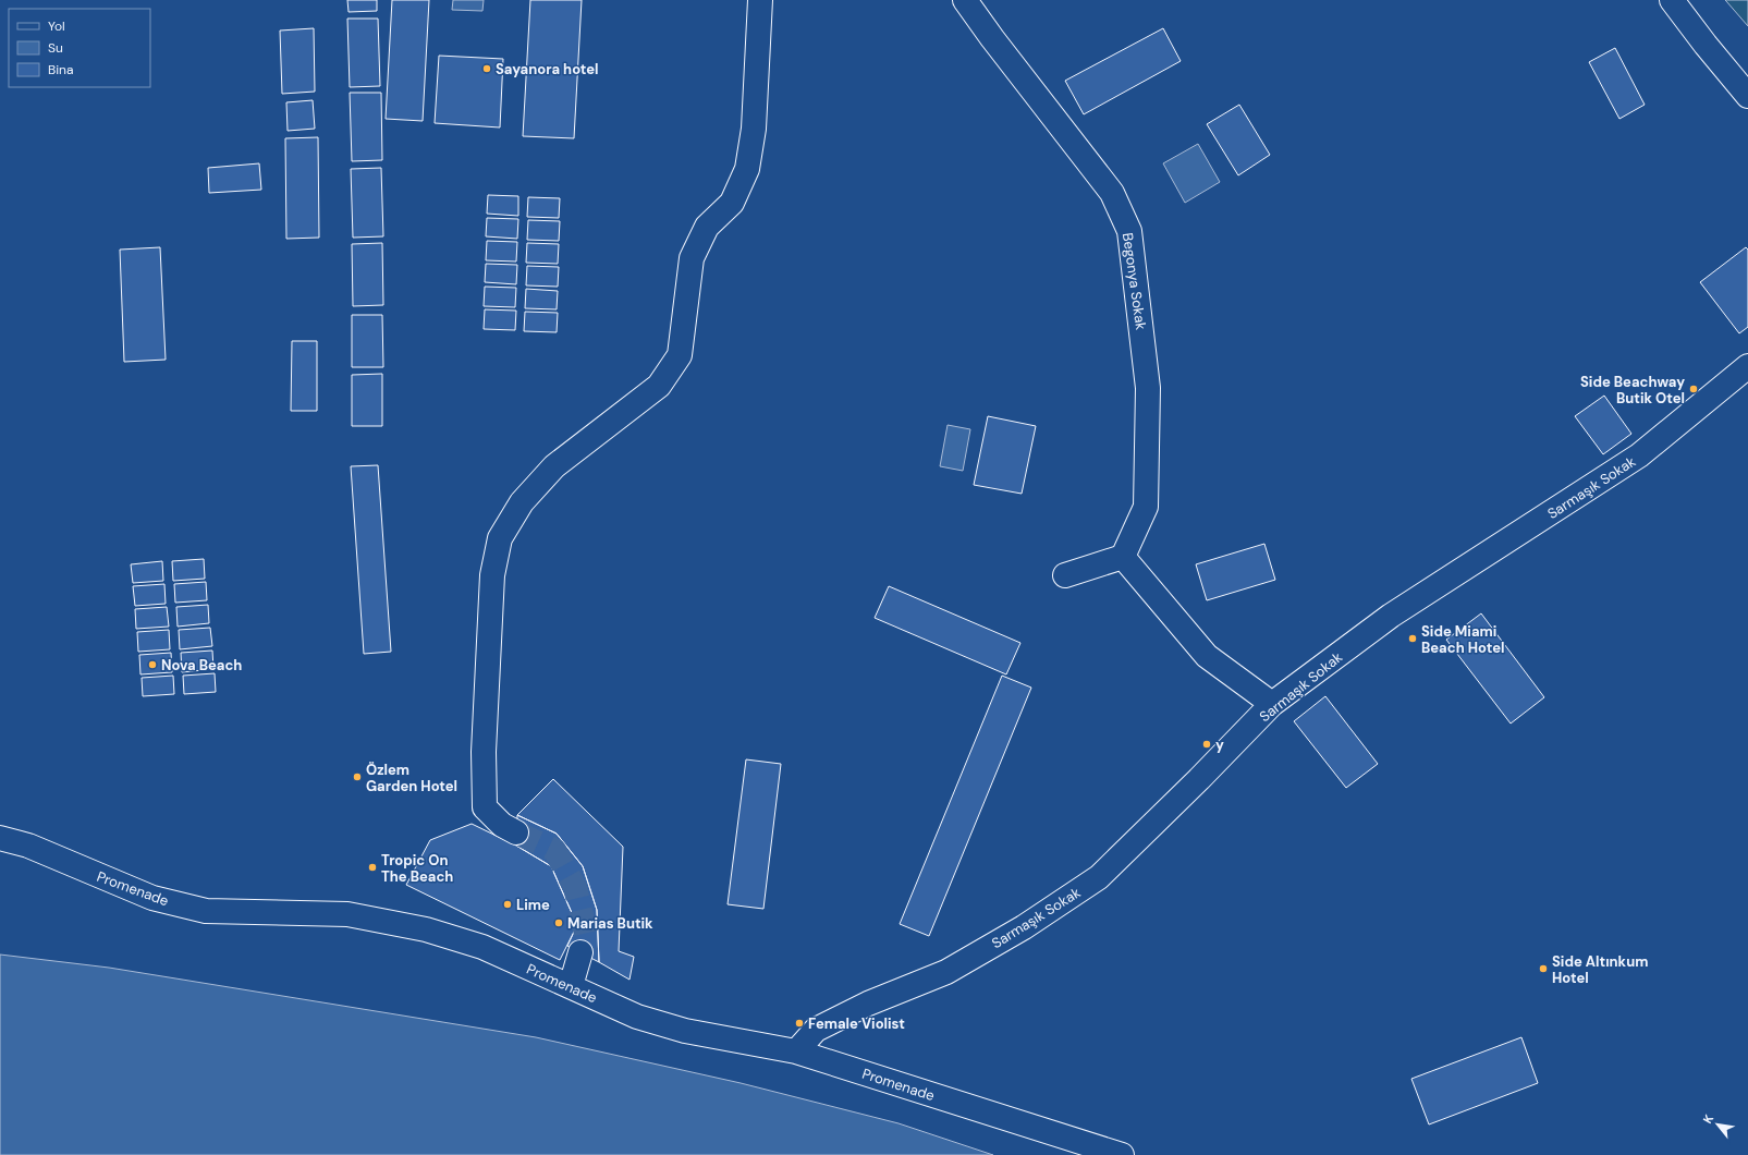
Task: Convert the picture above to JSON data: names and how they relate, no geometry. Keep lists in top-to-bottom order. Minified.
{"streets":{"street":["Begonya Sokak","Sarmaşık Sokak","Promenade"]},"crossings":[["Sarmaşık Sokak","Promenade"]],"places":["Sayanora hotel","Side Beachway Butik Otel","Side Miami Beach Hotel","Nova Beach","y","Özlem Garden Hotel","Tropic On The Beach","Lime","Marias Butik","Side Altınkum Hotel","Female Violist"],"legend":["Yol","Su","Bina"],"north":"top left"}
